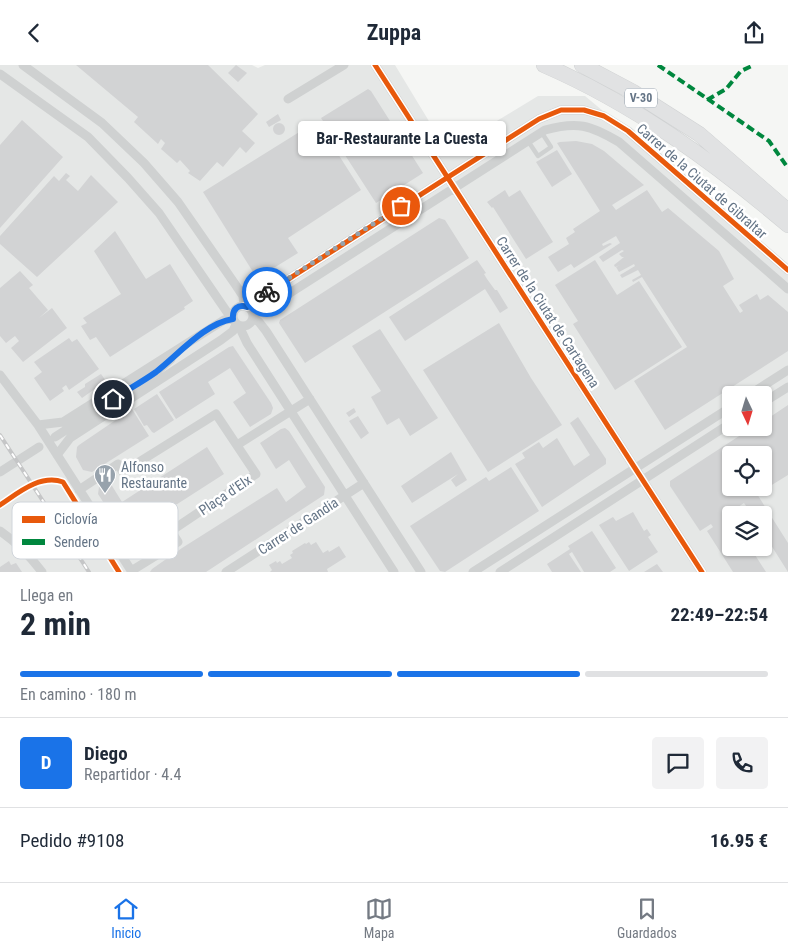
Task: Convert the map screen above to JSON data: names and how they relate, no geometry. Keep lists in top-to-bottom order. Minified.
{"streets":{"highway":["V-30"],"street":["Carrer de la Ciutat de Gibraltar","Carrer de la Ciutat de Cartagena","Plaça d'Elx","Carrer de Gandia"]},"crossings":[["Carrer de la Ciutat de Gibraltar","Carrer de la Ciutat de Cartagena"]],"places":{"other":["Bar-Restaurante La Cuesta"],"restaurant":["Alfonso Restaurante"]},"legend":["Ciclovía","Sendero"],"north":"bottom","page":{"header":"Zuppa","bubble":"Bar-Restaurante La Cuesta","heading":["2 min","Llega en","22:49–22:54"],"panel":["Diego","Repartidor · 4.4","Pedido #9108","16.95 €"],"bar":"En camino · 180 m","round":"D","tabs":["Inicio","Mapa","Guardados"]}}
